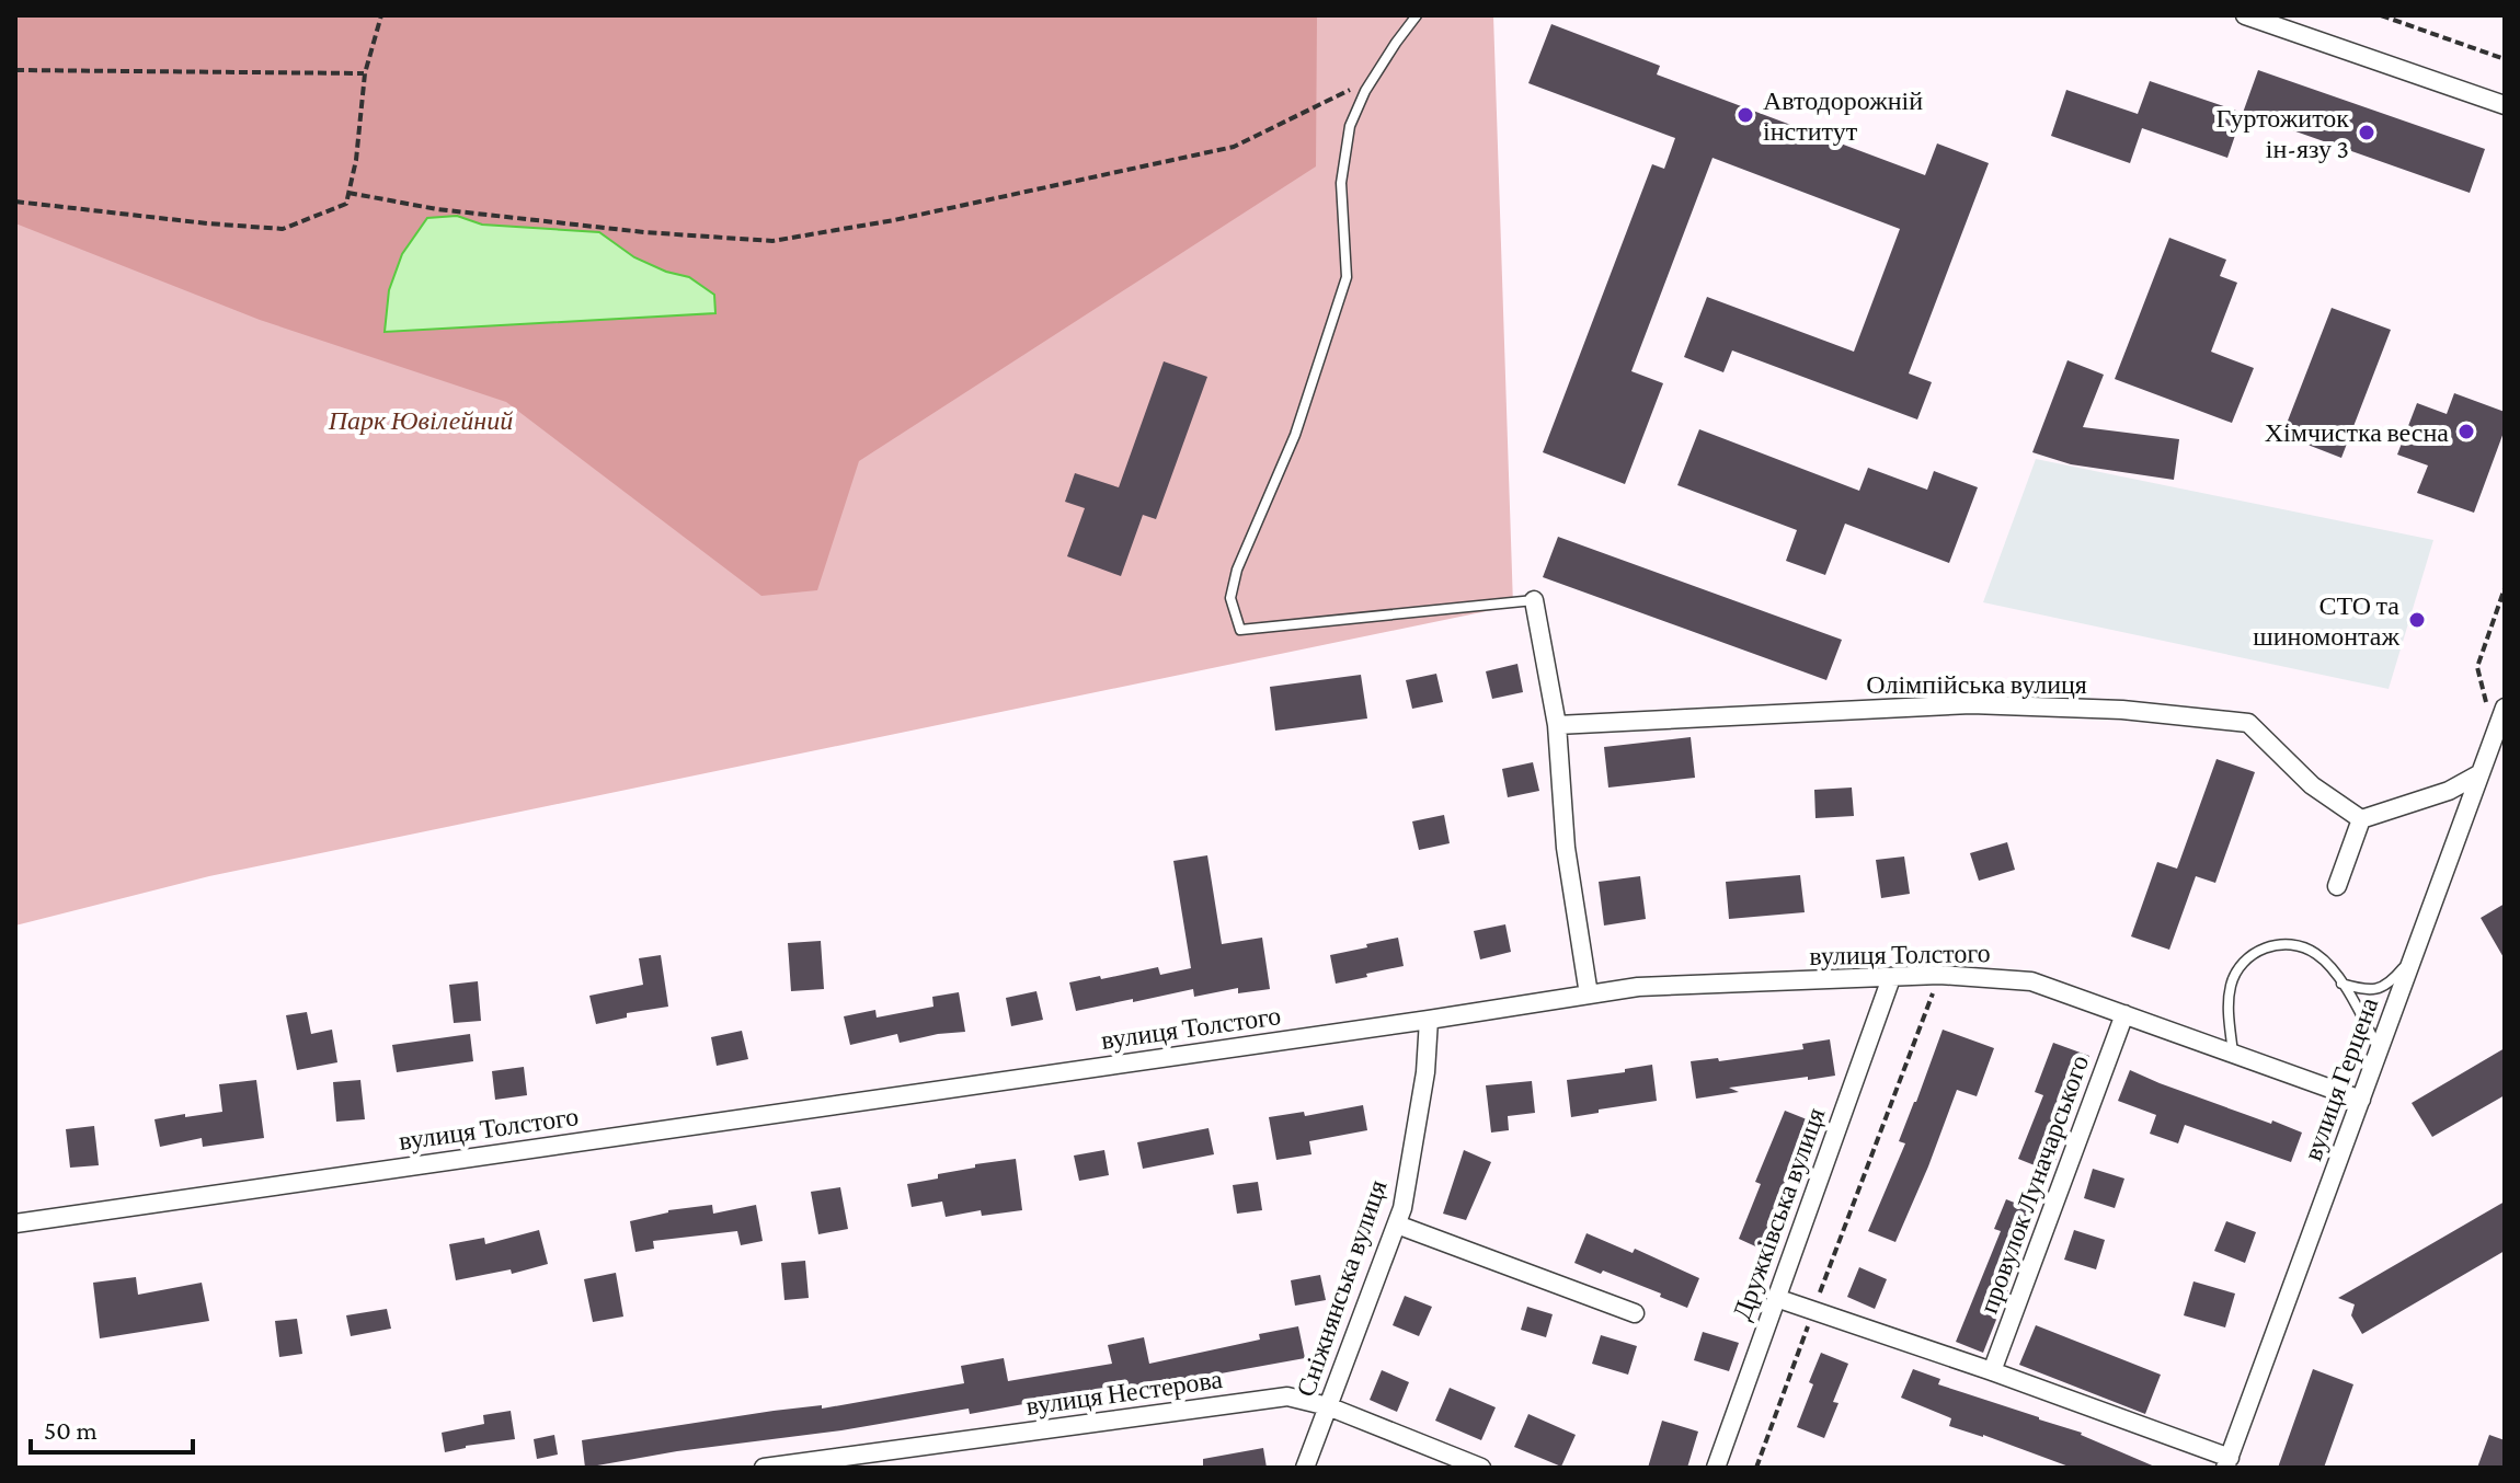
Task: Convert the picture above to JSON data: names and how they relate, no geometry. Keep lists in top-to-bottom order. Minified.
{"streets":{"street":["Олімпійська вулиця","вулиця Толстого","вулиця Герцена","провулок Луначарського","Дружківська вулиця","Сніжнянська вулиця","вулиця Нестерова"]},"crossings":[["вулиця Толстого","вулиця Герцена"],["вулиця Толстого","провулок Луначарського"],["вулиця Толстого","Дружківська вулиця"],["вулиця Толстого","Сніжнянська вулиця"],["Сніжнянська вулиця","вулиця Нестерова"]],"parks":["Парк Ювілейний"],"places":["Автодорожній інститут","Гуртожиток ін-язу 3","Хімчистка весна","СТО та шиномонтаж"],"scale_bar":"50 m"}
